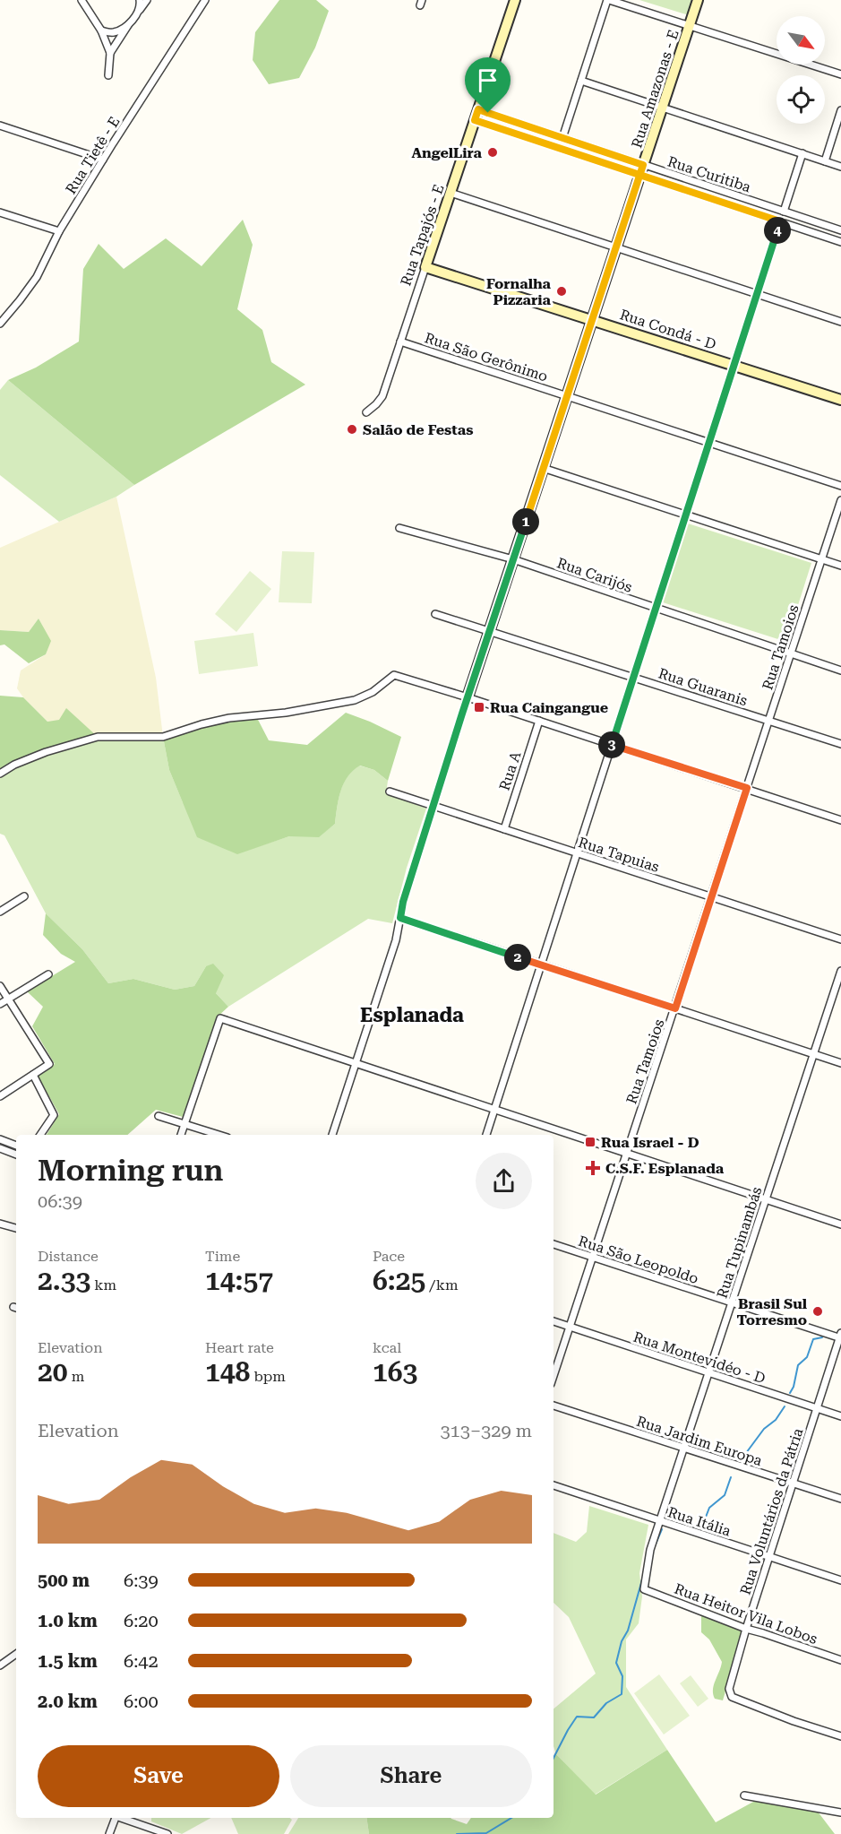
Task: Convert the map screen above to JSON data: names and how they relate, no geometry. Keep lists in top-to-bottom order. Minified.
{"streets":{"street":["Rua Amazonas - E","Rua Tietê - E","Rua Curitiba","Rua Tapajós - E","Rua Condá - D","Rua São Gerônimo","Rua Carijós","Rua Tamoios","Rua Guaranis","Rua A","Rua Tapuias","Rua Tupinambás","Rua São Leopoldo","Rua Montevidéo - D","Rua Jardim Europa","Rua Voluntários da Pátria","Rua Itália","Rua Heitor Vila Lobos"]},"crossings":[["Rua Amazonas - E","Rua Curitiba"],["Rua Amazonas - E","Rua Condá - D"],["Rua Amazonas - E","Rua São Gerônimo"],["Rua Amazonas - E","Rua Carijós"],["Rua Amazonas - E","Rua Guaranis"],["Rua Amazonas - E","Rua Tapuias"],["Rua Curitiba","Rua Tapajós - E"],["Rua Tapajós - E","Rua Condá - D"],["Rua Tapajós - E","Rua São Gerônimo"],["Rua Carijós","Rua Tamoios"],["Rua Tamoios","Rua Guaranis"],["Rua Tamoios","Rua Tapuias"],["Rua Tamoios","Rua São Leopoldo"],["Rua Tamoios","Rua Montevidéo - D"],["Rua A","Rua Tapuias"],["Rua Tupinambás","Rua São Leopoldo"],["Rua Tupinambás","Rua Montevidéo - D"],["Rua Tupinambás","Rua Jardim Europa"],["Rua Tupinambás","Rua Itália"],["Rua Tupinambás","Rua Heitor Vila Lobos"],["Rua São Leopoldo","Rua Voluntários da Pátria"],["Rua Montevidéo - D","Rua Voluntários da Pátria"],["Rua Jardim Europa","Rua Voluntários da Pátria"],["Rua Voluntários da Pátria","Rua Itália"],["Rua Voluntários da Pátria","Rua Heitor Vila Lobos"]],"districts":["Esplanada"],"places":{"other":["AngelLira","Fornalha Pizzaria","Salão de Festas","Brasil Sul Torresmo"],"transit":["Rua Caingangue","Rua Israel - D"],"health":["C.S.F. Esplanada"]},"north":"bottom right","page":{"pins":["4","1","3","2"],"heading":["Morning run","06:39"],"stats":[["Distance","2.33 km"],["Time","14:57"],["Pace","6:25 /km"],["Elevation","20 m"],["Heart rate","148 bpm"],["kcal","163"]],"chart":["Elevation","313–329 m"],"list":[{"name":"500 m","note":"6:39"},{"name":"1.0 km","note":"6:20"},{"name":"1.5 km","note":"6:42"},{"name":"2.0 km","note":"6:00"}],"buttons":["Save","Share"]}}
